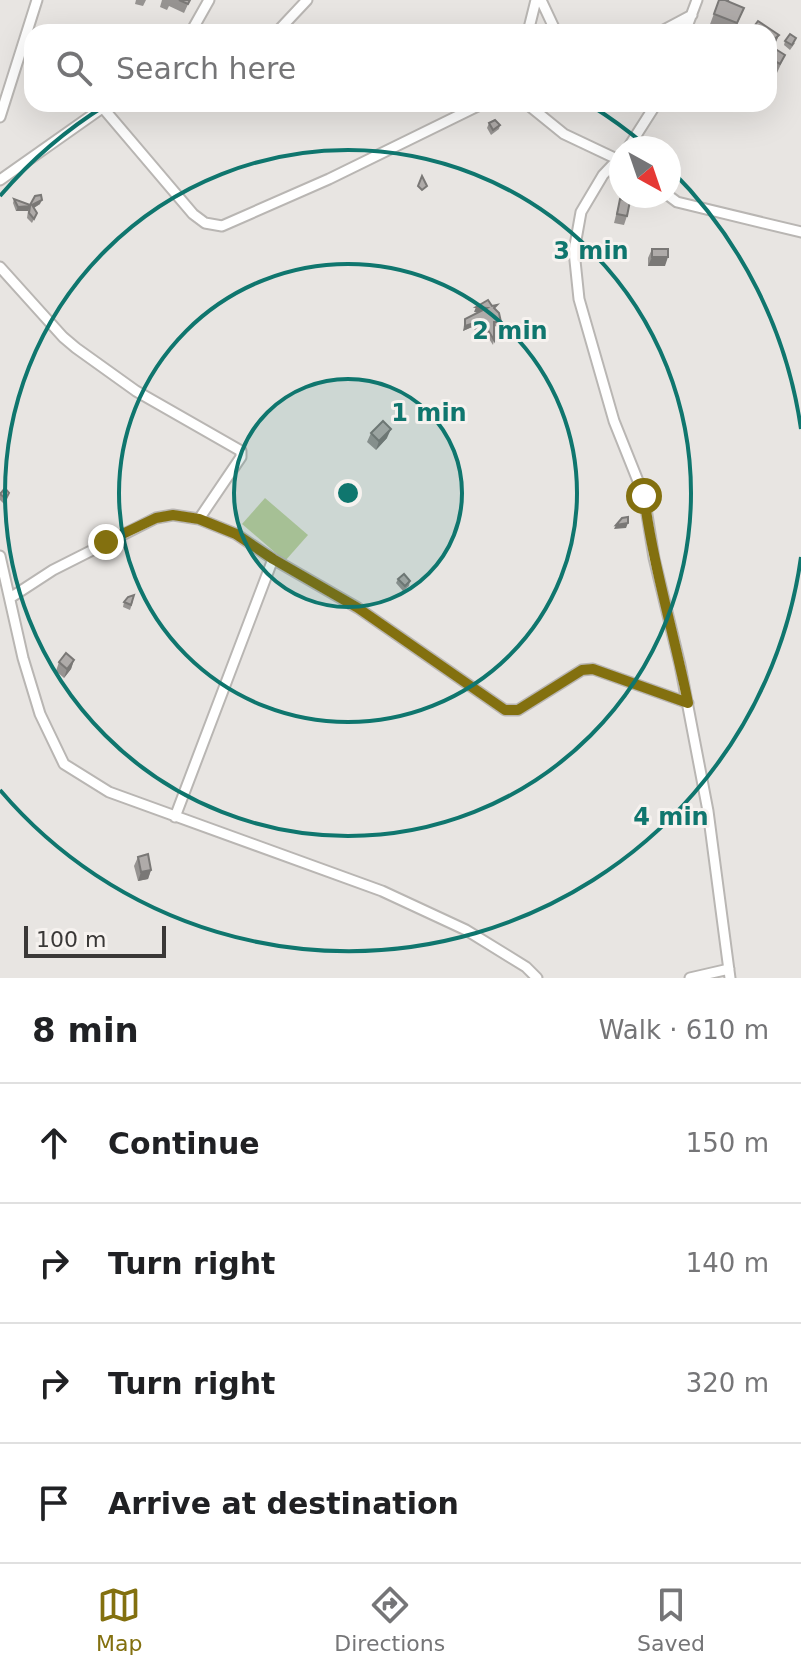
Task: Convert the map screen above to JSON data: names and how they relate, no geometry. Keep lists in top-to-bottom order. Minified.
{"scale_bar":"100 m","north":"bottom right","page":{"search":"Search here","scale":"100 m","heading":["8 min","Walk · 610 m"],"list":[["Continue","150 m"],["Turn right","140 m"],["Turn right","320 m"],"Arrive at destination"],"nav":["Map","Directions","Saved"]},"rings":["3 min","2 min","1 min","4 min"]}
